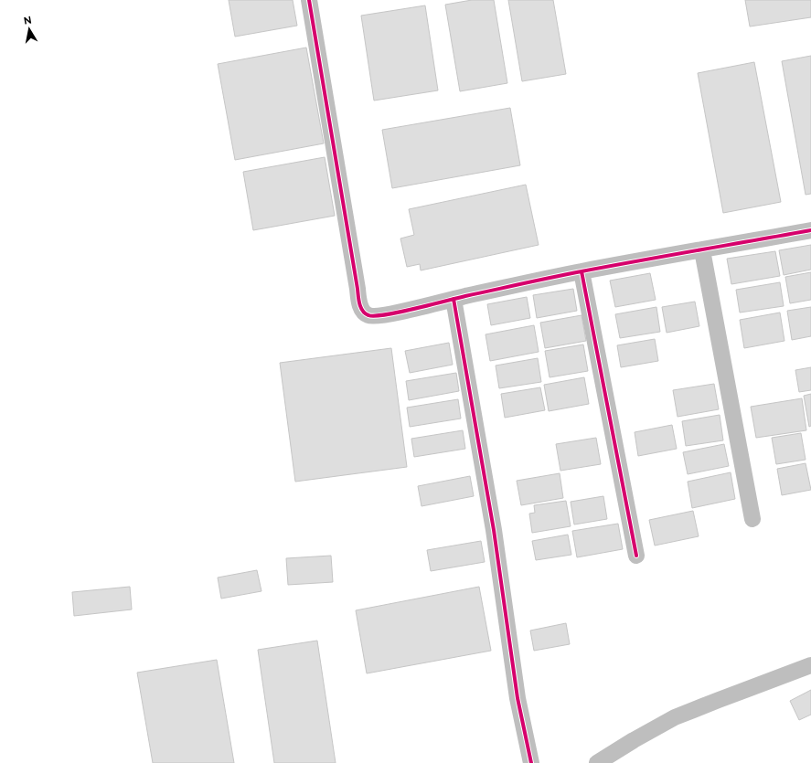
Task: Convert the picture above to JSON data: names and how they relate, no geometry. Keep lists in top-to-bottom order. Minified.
{"north":"top"}
